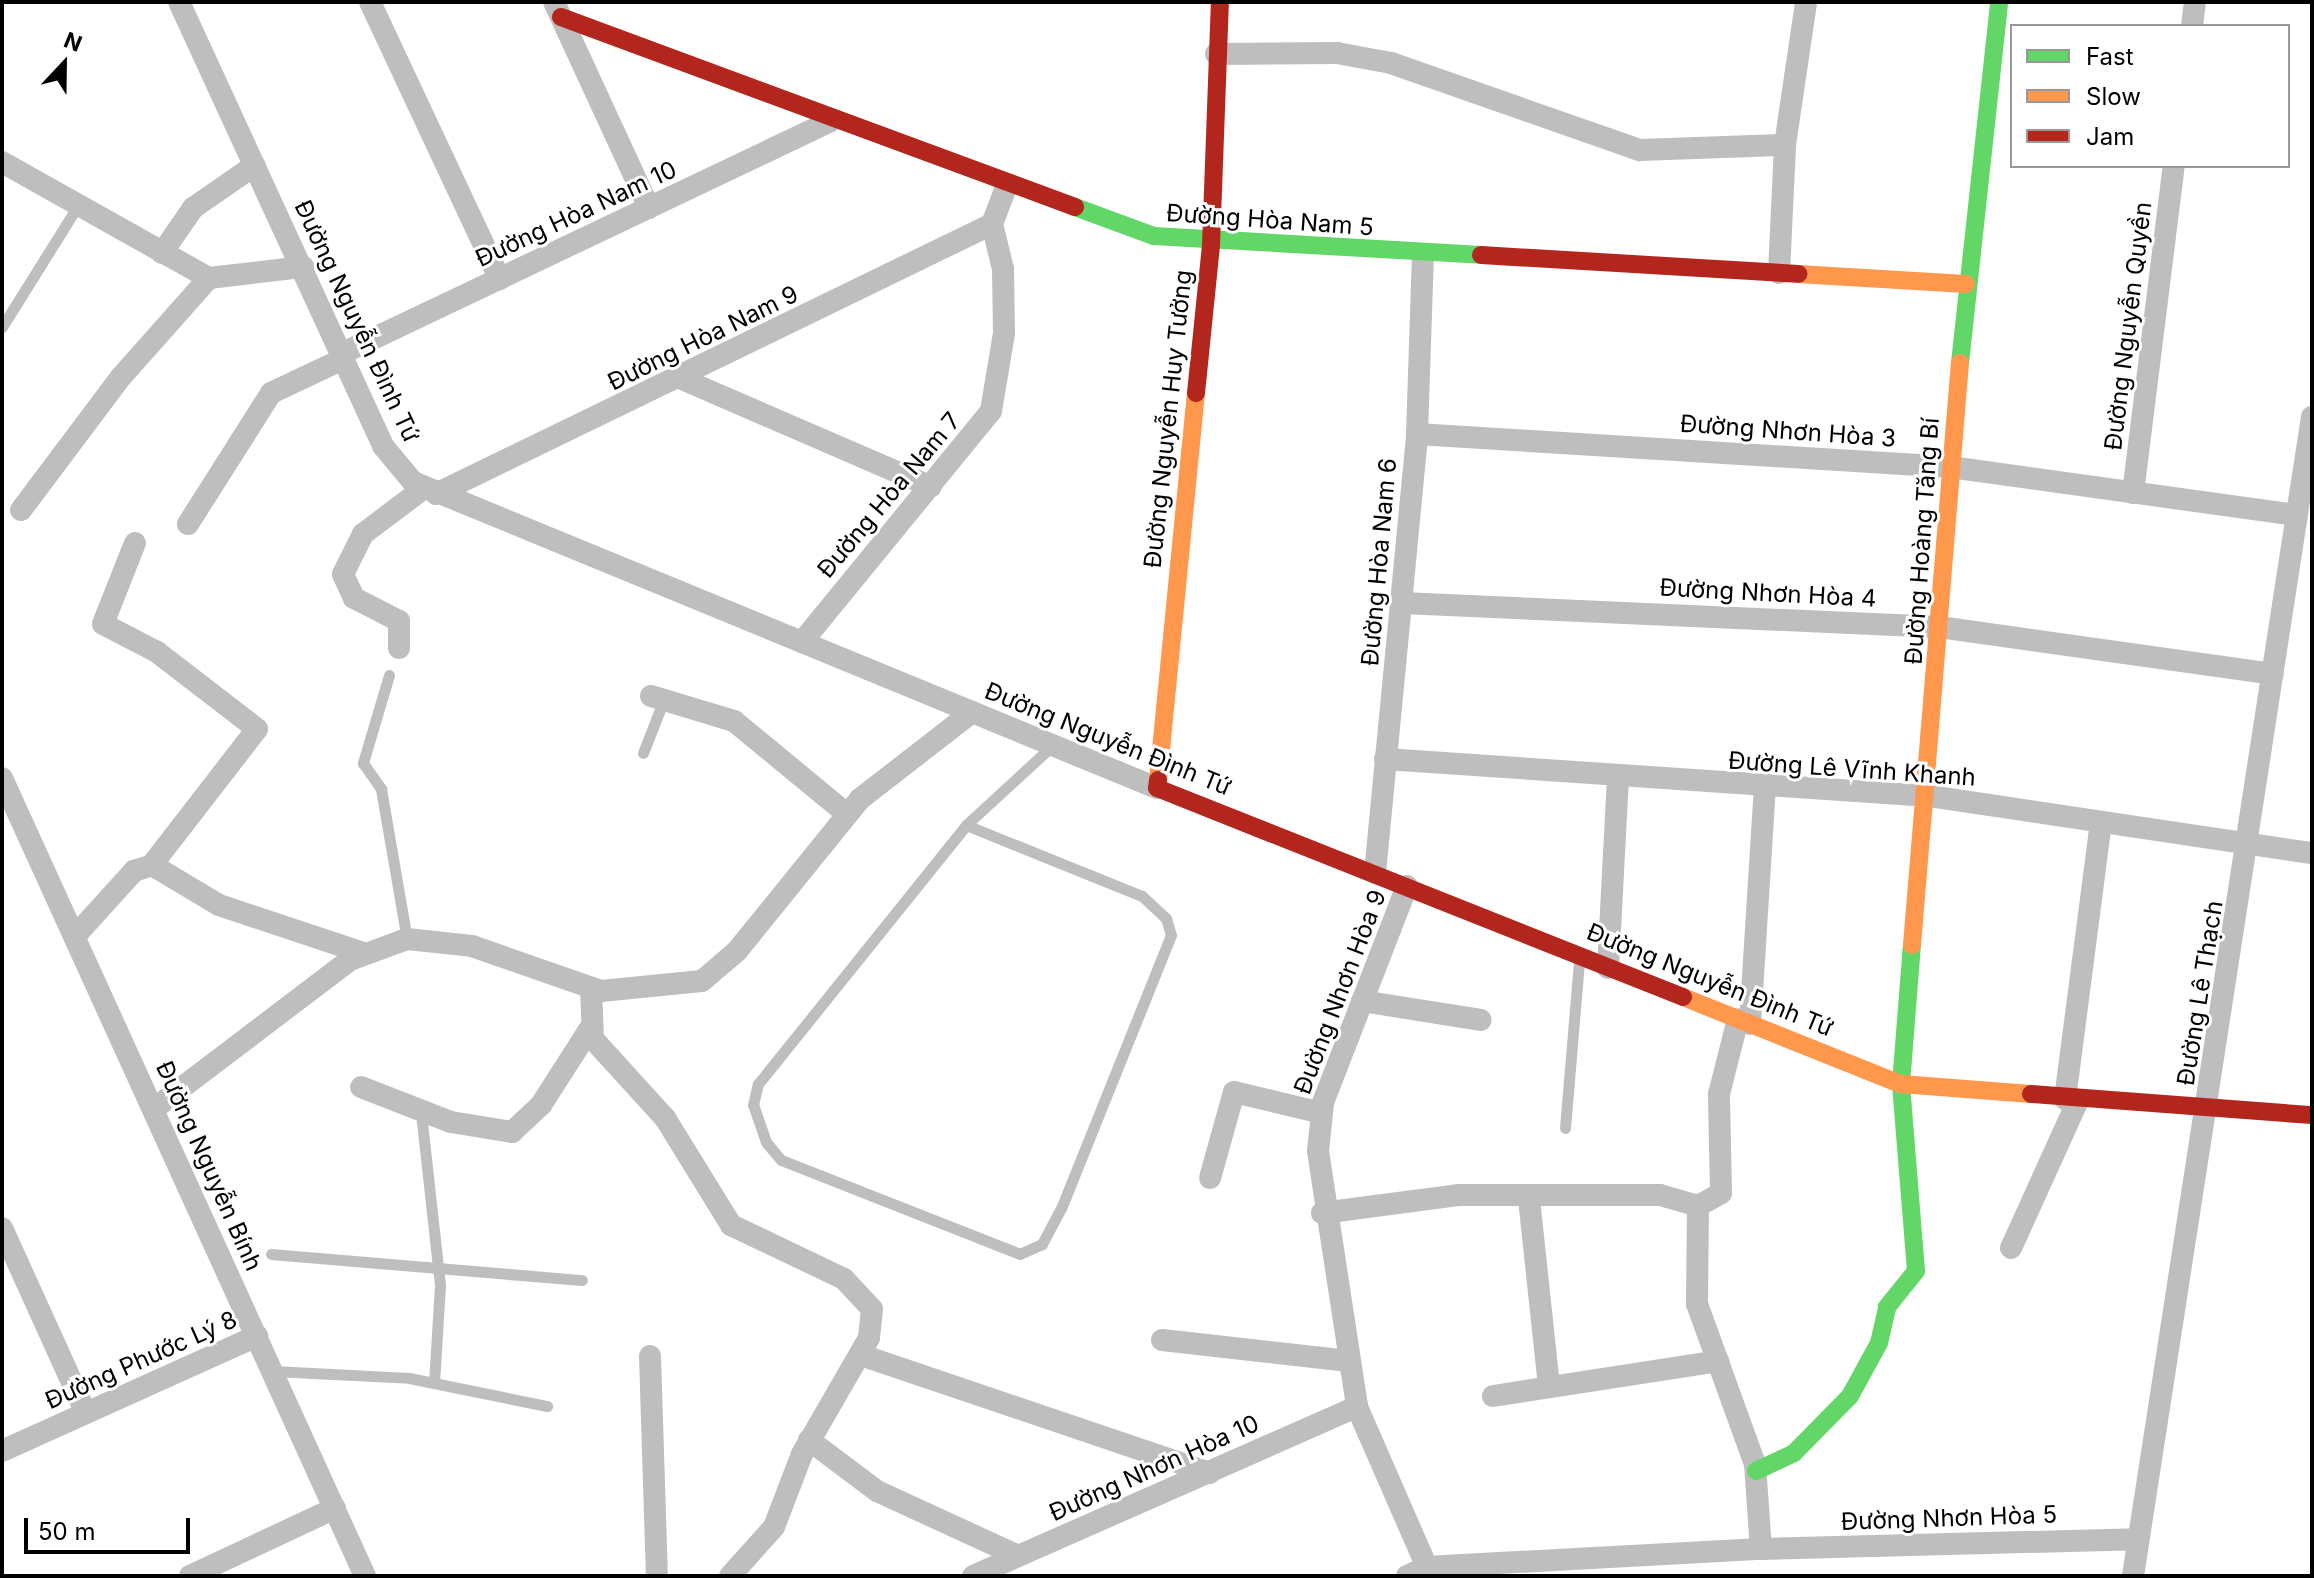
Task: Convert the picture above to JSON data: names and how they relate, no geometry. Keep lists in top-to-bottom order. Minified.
{"streets":{"street":["Đường Hòa Nam 10","Đường Hòa Nam 5","Đường Nguyễn Đình Tứ","Đường Nguyễn Quyền","Đường Hòa Nam 9","Đường Nguyễn Huy Tưởng","Đường Nhơn Hòa 3","Đường Hòa Nam 7","Đường Hoàng Tăng Bí","Đường Hòa Nam 6","Đường Nhơn Hòa 4","Đường Lê Vĩnh Khanh","Đường Nhơn Hòa 9","Đường Lê Thạch","Đường Nguyễn Bính","Đường Phước Lý 8","Đường Nhơn Hòa 10","Đường Nhơn Hòa 5"]},"crossings":[["Đường Hòa Nam 10","Đường Hòa Nam 5"],["Đường Hòa Nam 10","Đường Nguyễn Đình Tứ"],["Đường Hòa Nam 5","Đường Nguyễn Huy Tưởng"],["Đường Hòa Nam 5","Đường Hoàng Tăng Bí"],["Đường Hòa Nam 5","Đường Hòa Nam 6"],["Đường Nguyễn Đình Tứ","Đường Hòa Nam 9"],["Đường Nguyễn Đình Tứ","Đường Nguyễn Huy Tưởng"],["Đường Nguyễn Đình Tứ","Đường Hòa Nam 7"],["Đường Nguyễn Đình Tứ","Đường Hoàng Tăng Bí"],["Đường Nguyễn Đình Tứ","Đường Hòa Nam 6"],["Đường Nguyễn Đình Tứ","Đường Nhơn Hòa 9"],["Đường Nguyễn Đình Tứ","Đường Lê Thạch"],["Đường Nguyễn Quyền","Đường Nhơn Hòa 3"],["Đường Hòa Nam 9","Đường Hòa Nam 7"],["Đường Nhơn Hòa 3","Đường Hoàng Tăng Bí"],["Đường Nhơn Hòa 3","Đường Hòa Nam 6"],["Đường Nhơn Hòa 3","Đường Lê Thạch"],["Đường Hoàng Tăng Bí","Đường Nhơn Hòa 4"],["Đường Hoàng Tăng Bí","Đường Lê Vĩnh Khanh"],["Đường Hòa Nam 6","Đường Nhơn Hòa 4"],["Đường Hòa Nam 6","Đường Lê Vĩnh Khanh"],["Đường Nhơn Hòa 4","Đường Lê Thạch"],["Đường Lê Vĩnh Khanh","Đường Lê Thạch"],["Đường Nhơn Hòa 9","Đường Nhơn Hòa 10"],["Đường Nhơn Hòa 9","Đường Nhơn Hòa 5"],["Đường Lê Thạch","Đường Nhơn Hòa 5"],["Đường Nguyễn Bính","Đường Phước Lý 8"]],"legend":["Fast","Slow","Jam"],"scale_bar":"50 m","north":"top"}
